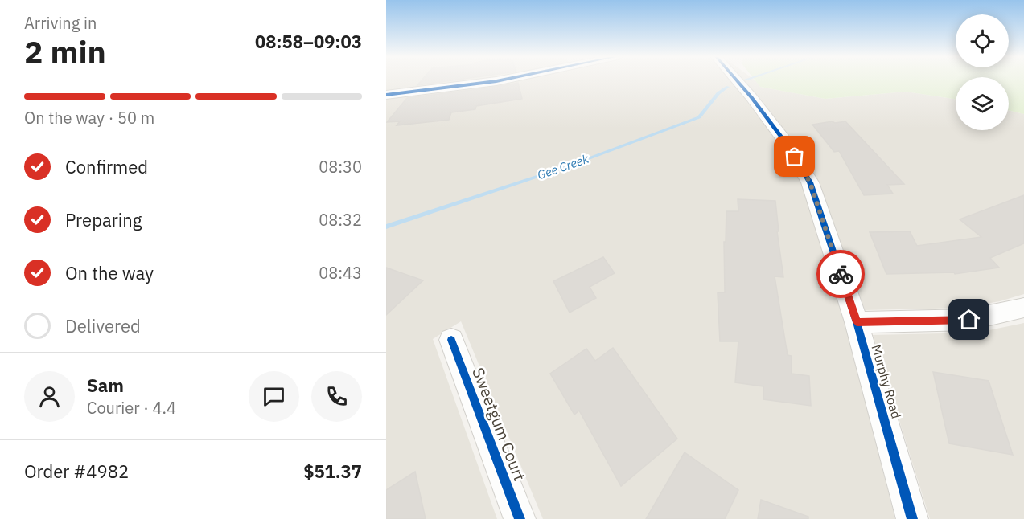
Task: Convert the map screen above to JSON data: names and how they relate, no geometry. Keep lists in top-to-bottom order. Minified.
{"streets":{"street":["Murphy Road","Sweetgum Court"]},"water":["Gee Creek"],"page":{"heading":["2 min","Arriving in","08:58–09:03"],"panel":["Sam","Courier · 4.4","Order #4982","$51.37"],"bar":"On the way · 50 m","list":[["Confirmed","08:30"],["Preparing","08:32"],["On the way","08:43"],"Delivered"]}}
